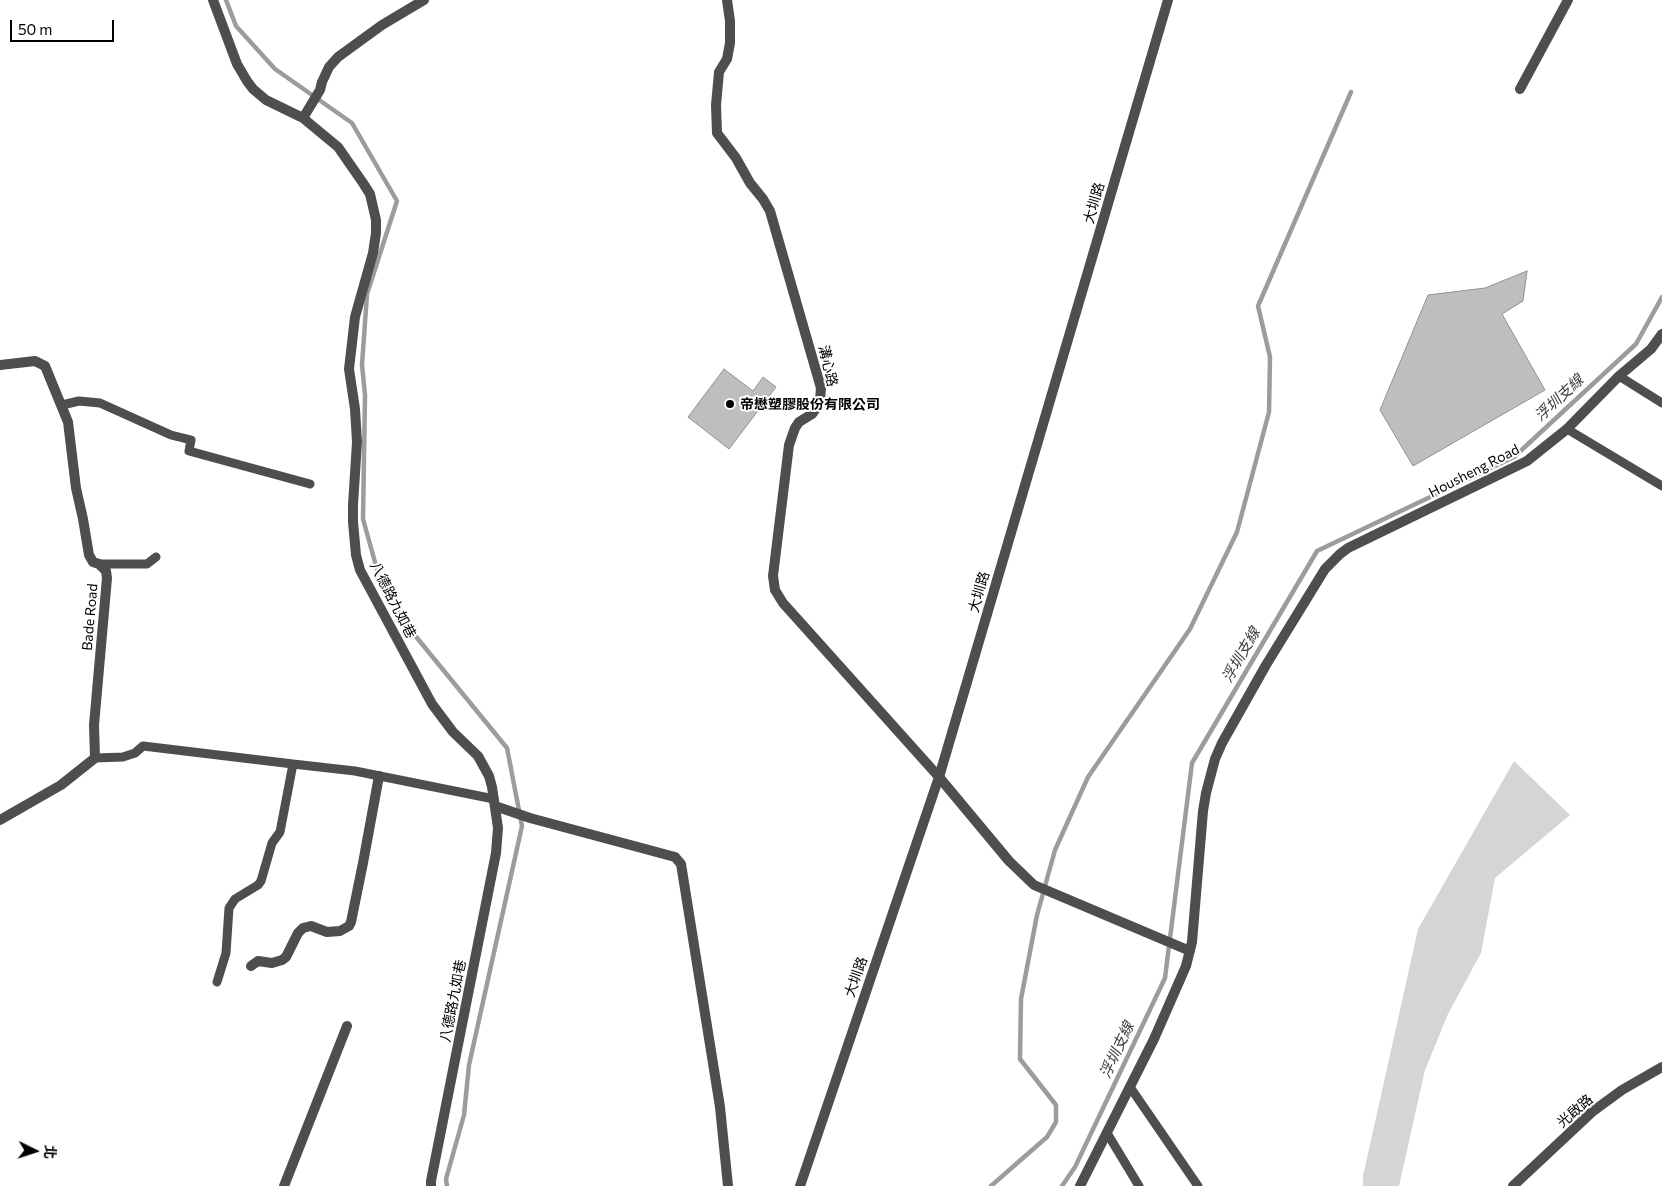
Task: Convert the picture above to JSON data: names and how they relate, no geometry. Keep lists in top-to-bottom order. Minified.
{"streets":{"street":["大圳路","溝心路","Housheng Road","八德路九如巷","Bade Road","光啟路"]},"crossings":[["大圳路","溝心路"],["溝心路","Housheng Road"]],"water":["浮圳支線"],"places":["帝懋塑膠股份有限公司"],"scale_bar":"50 m","north":"right"}
